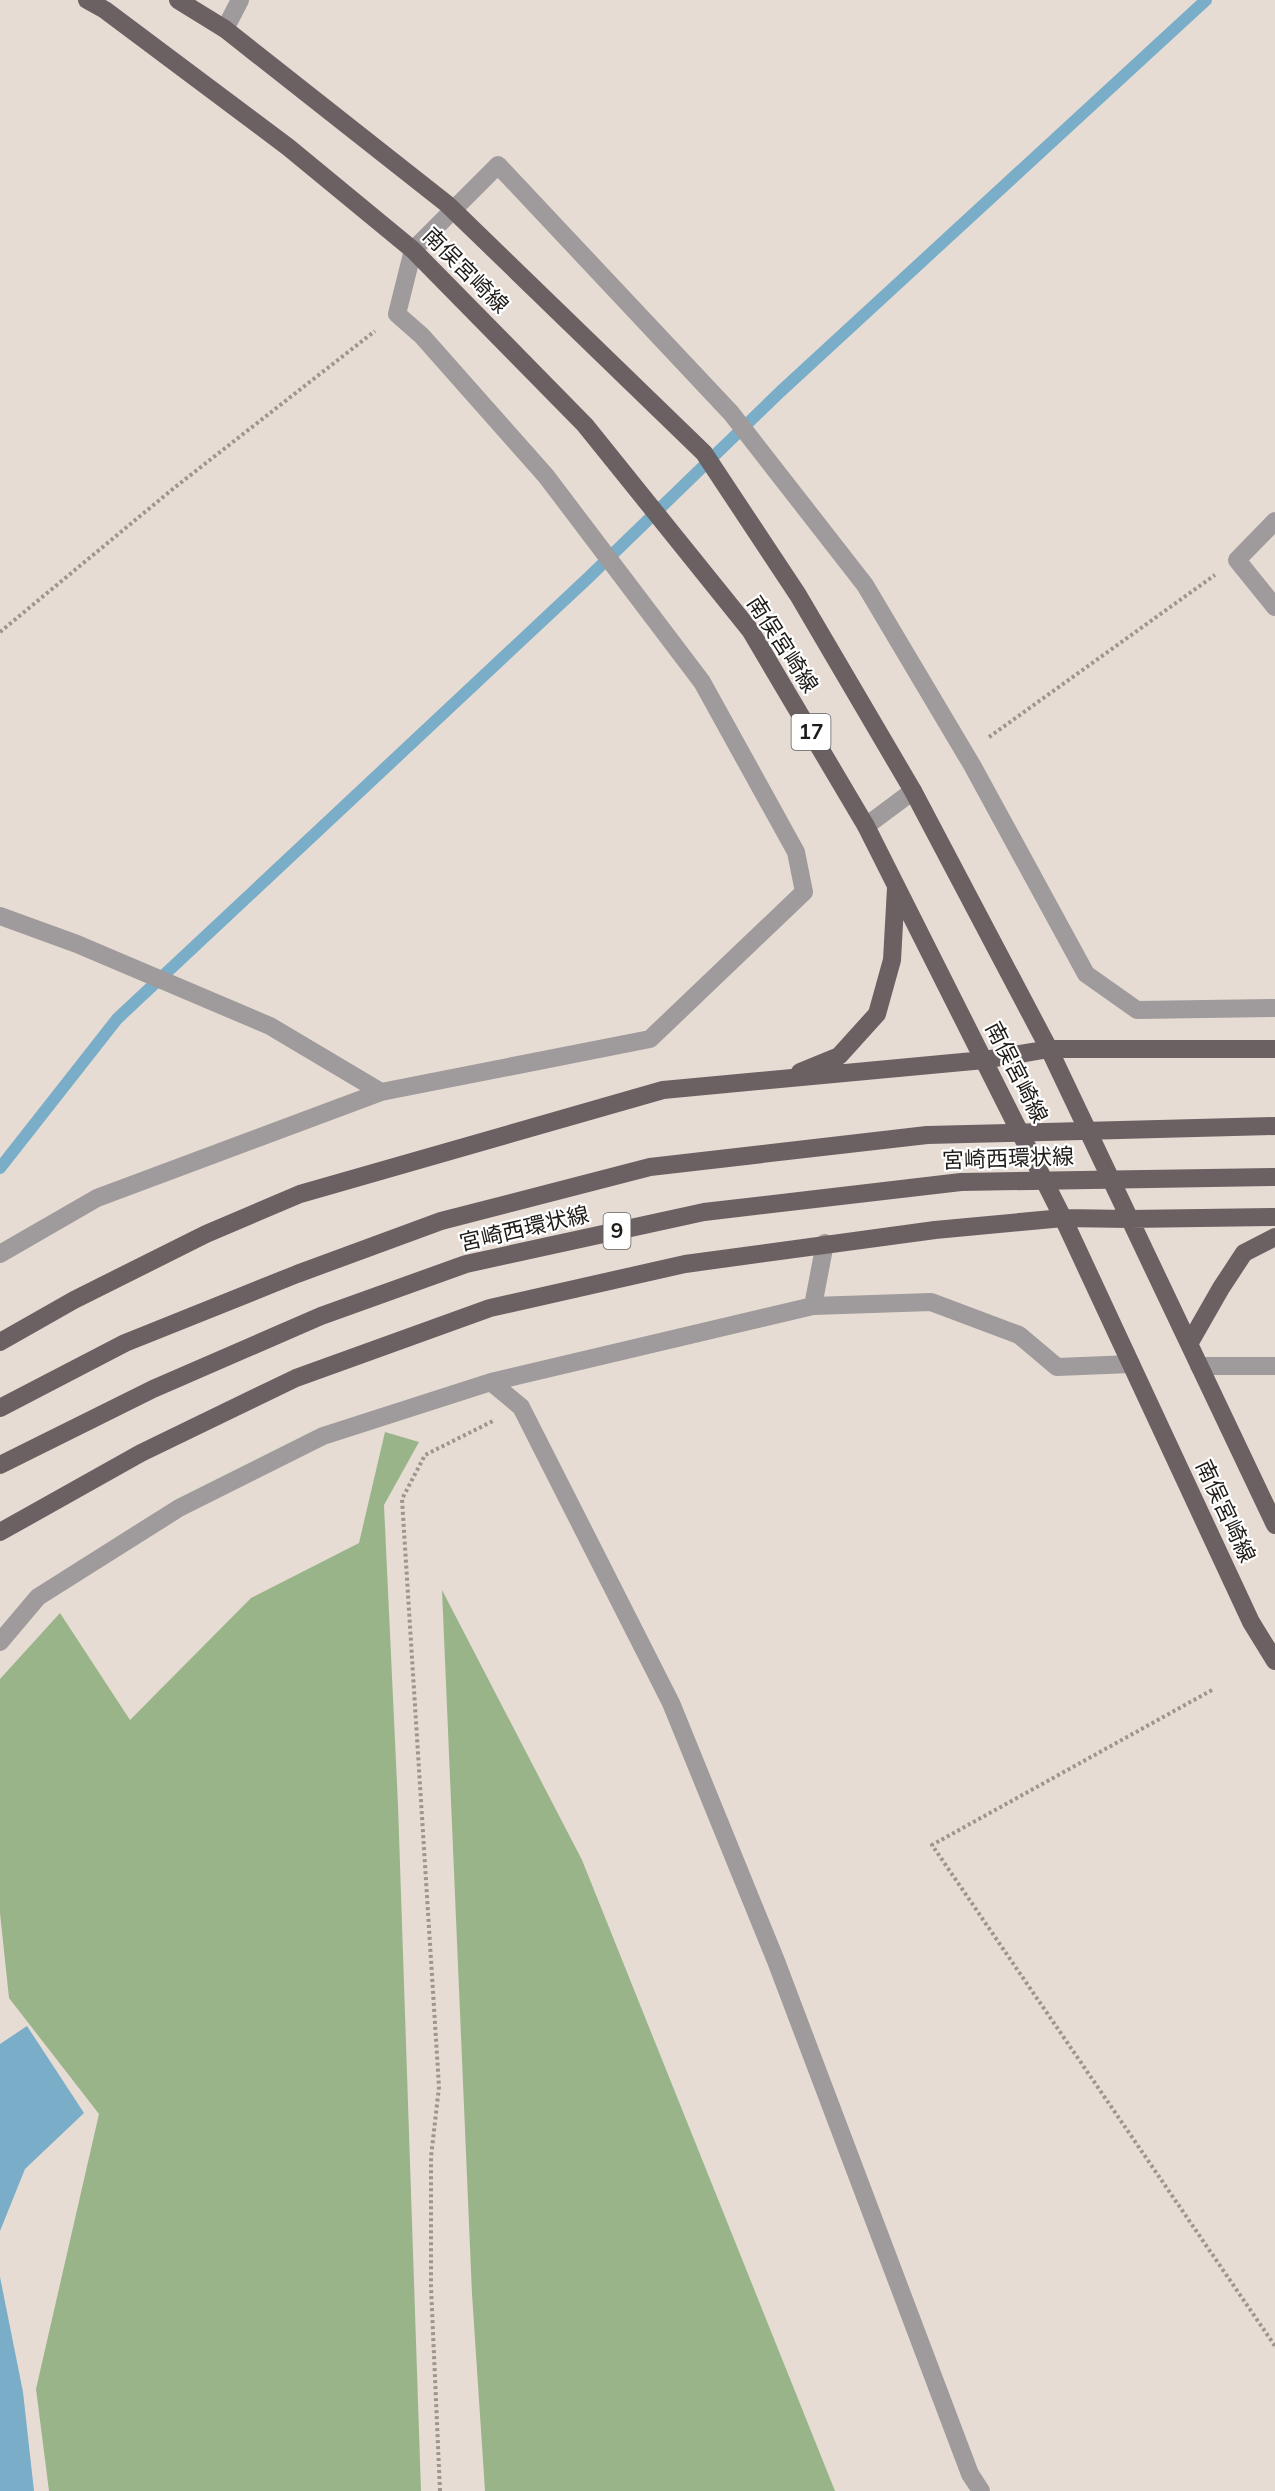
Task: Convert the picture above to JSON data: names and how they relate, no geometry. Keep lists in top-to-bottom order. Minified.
{"streets":{"main road":["南俣宮崎線","17","宮崎西環状線","9"]}}
